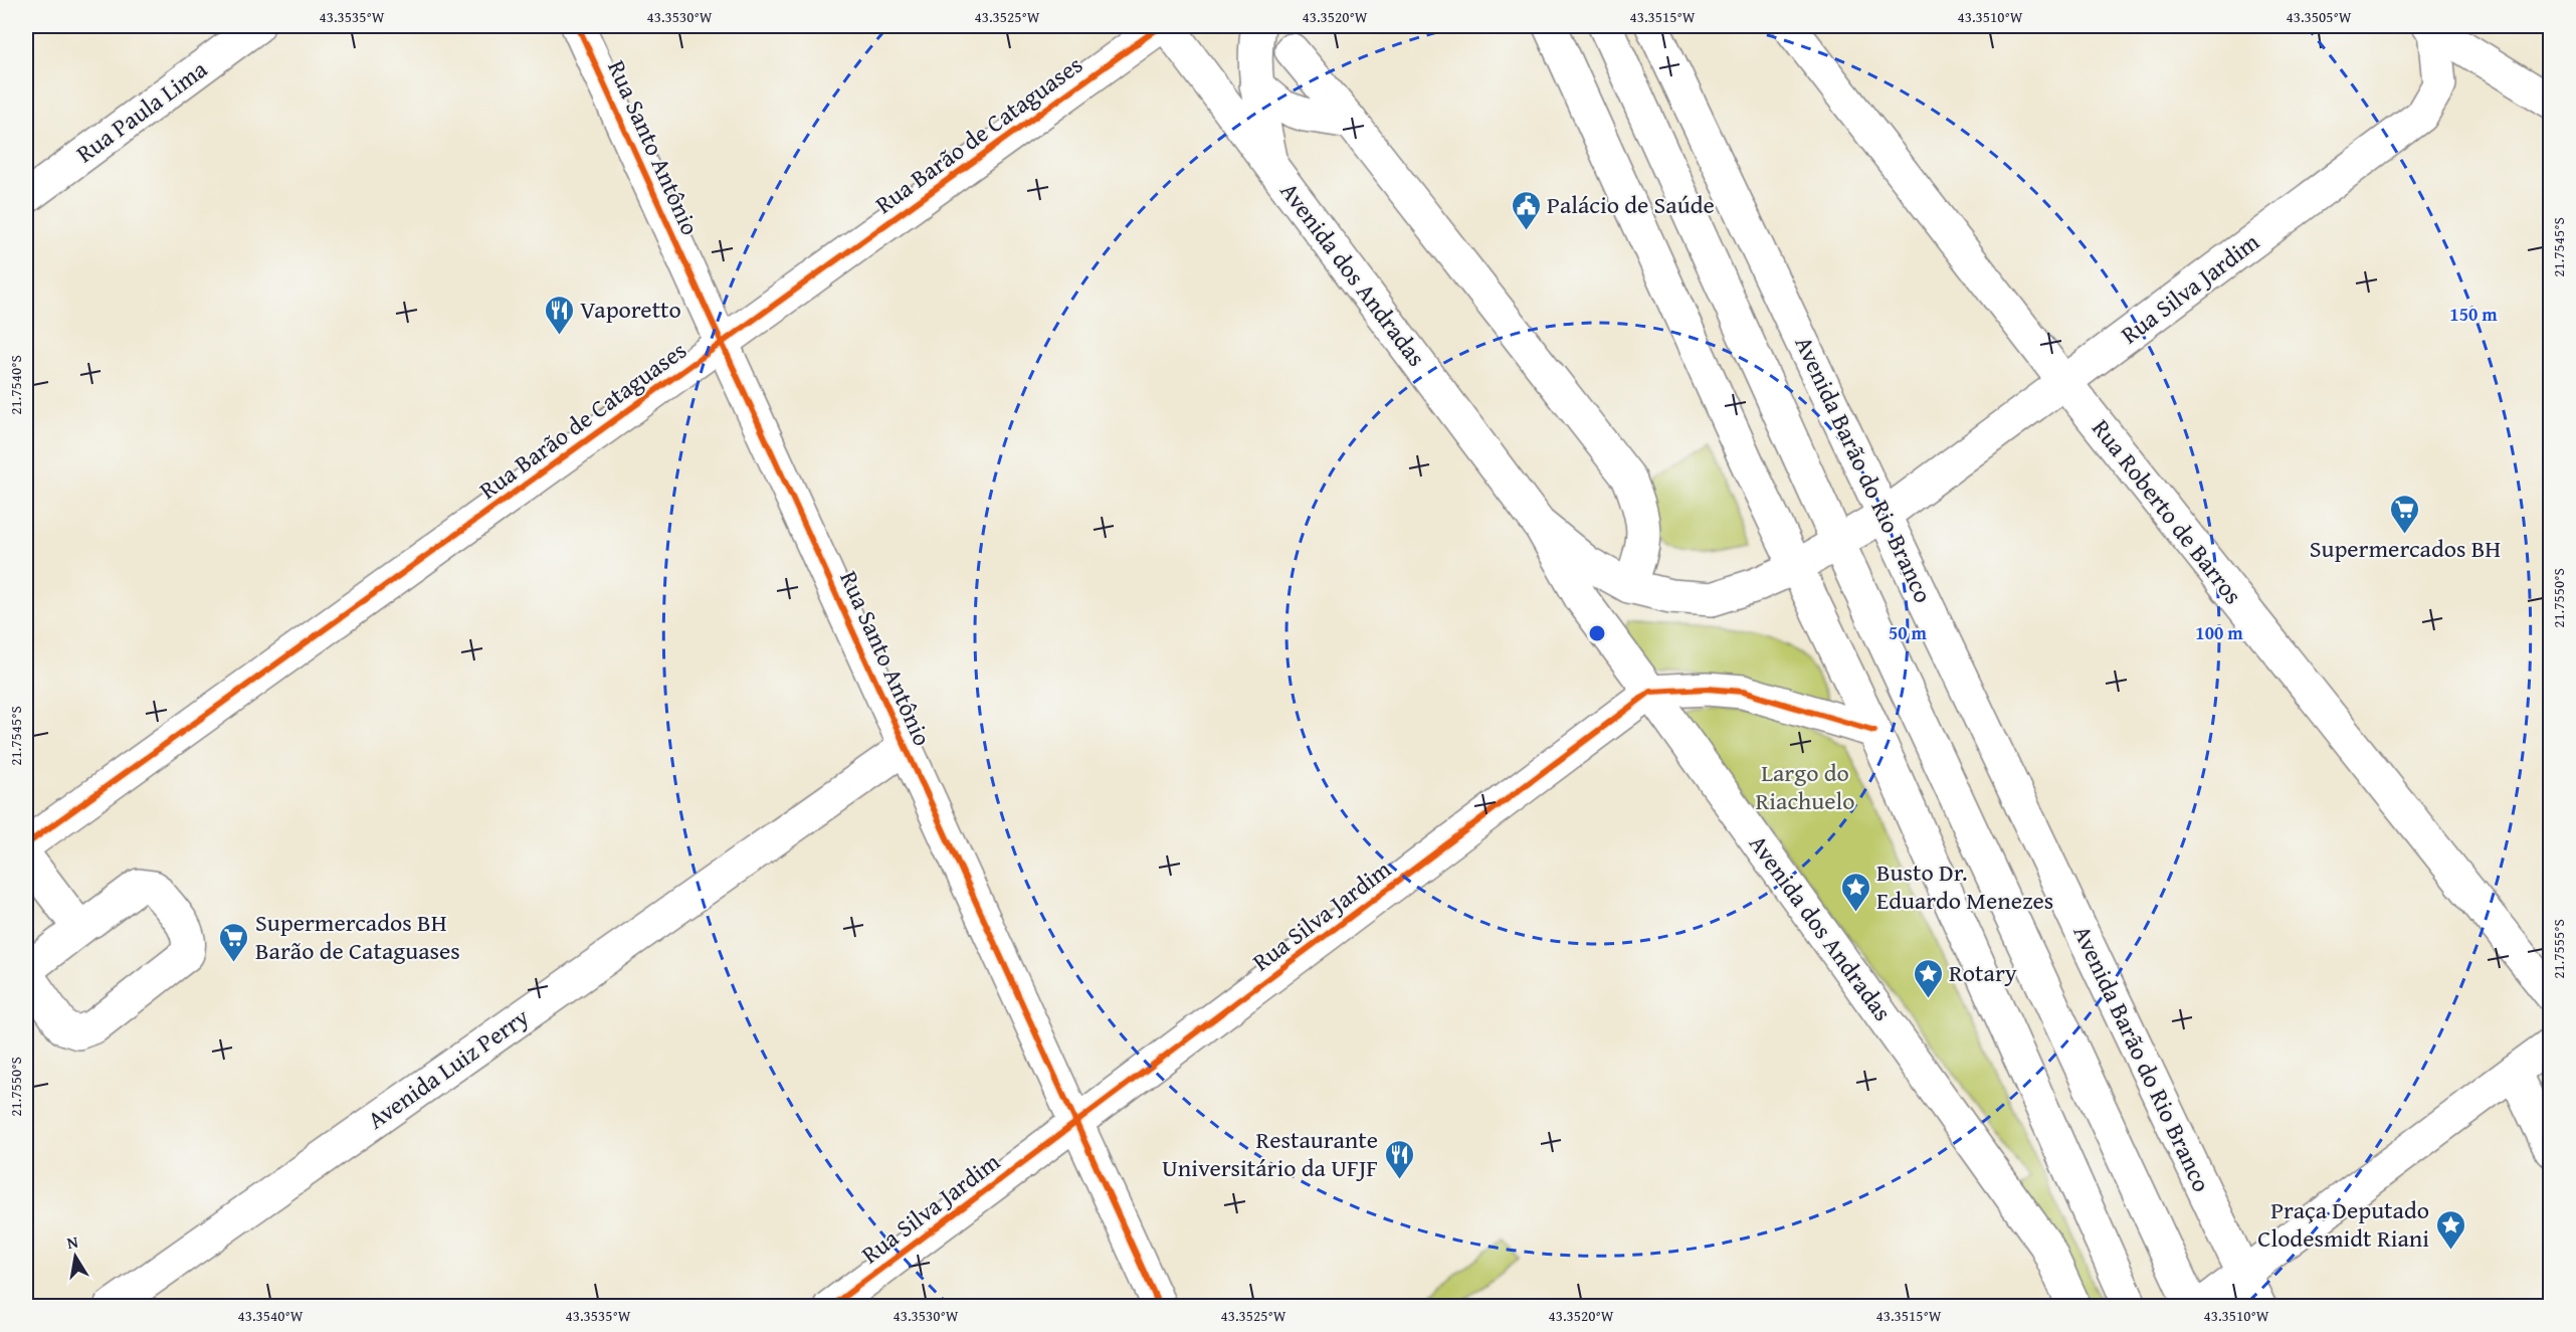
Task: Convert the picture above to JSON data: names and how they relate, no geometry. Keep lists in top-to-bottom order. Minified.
{"streets":{"street":["Rua Paula Lima","Rua Barão de Cataguases","Rua Santo Antônio","Avenida dos Andradas","Rua Silva Jardim","Avenida Barão do Rio Branco","Rua Roberto de Barros","Avenida Luiz Perry"]},"crossings":[["Rua Barão de Cataguases","Rua Santo Antônio"],["Rua Santo Antônio","Rua Silva Jardim"],["Rua Santo Antônio","Avenida Luiz Perry"],["Avenida dos Andradas","Rua Silva Jardim"],["Avenida dos Andradas","Avenida Barão do Rio Branco"],["Rua Silva Jardim","Avenida Barão do Rio Branco"],["Rua Silva Jardim","Rua Roberto de Barros"]],"parks":["Largo do Riachuelo"],"places":{"public building":["Palácio de Saúde"],"restaurant":["Vaporetto","Restaurante Universitário da UFJF"],"supermarket":["Supermercados BH","Supermercados BH Barão de Cataguases"],"place":["Busto Dr. Eduardo Menezes","Rotary","Praça Deputado Clodesmidt Riani"]},"north":"top","coordinates":["43.3535°W","43.3530°W","43.3525°W","43.3520°W","43.3515°W","43.3510°W","43.3505°W","21.7545°S","21.7540°S","21.7550°S","21.7555°S","43.3540°W"],"rings":["150 m","50 m","100 m"]}
